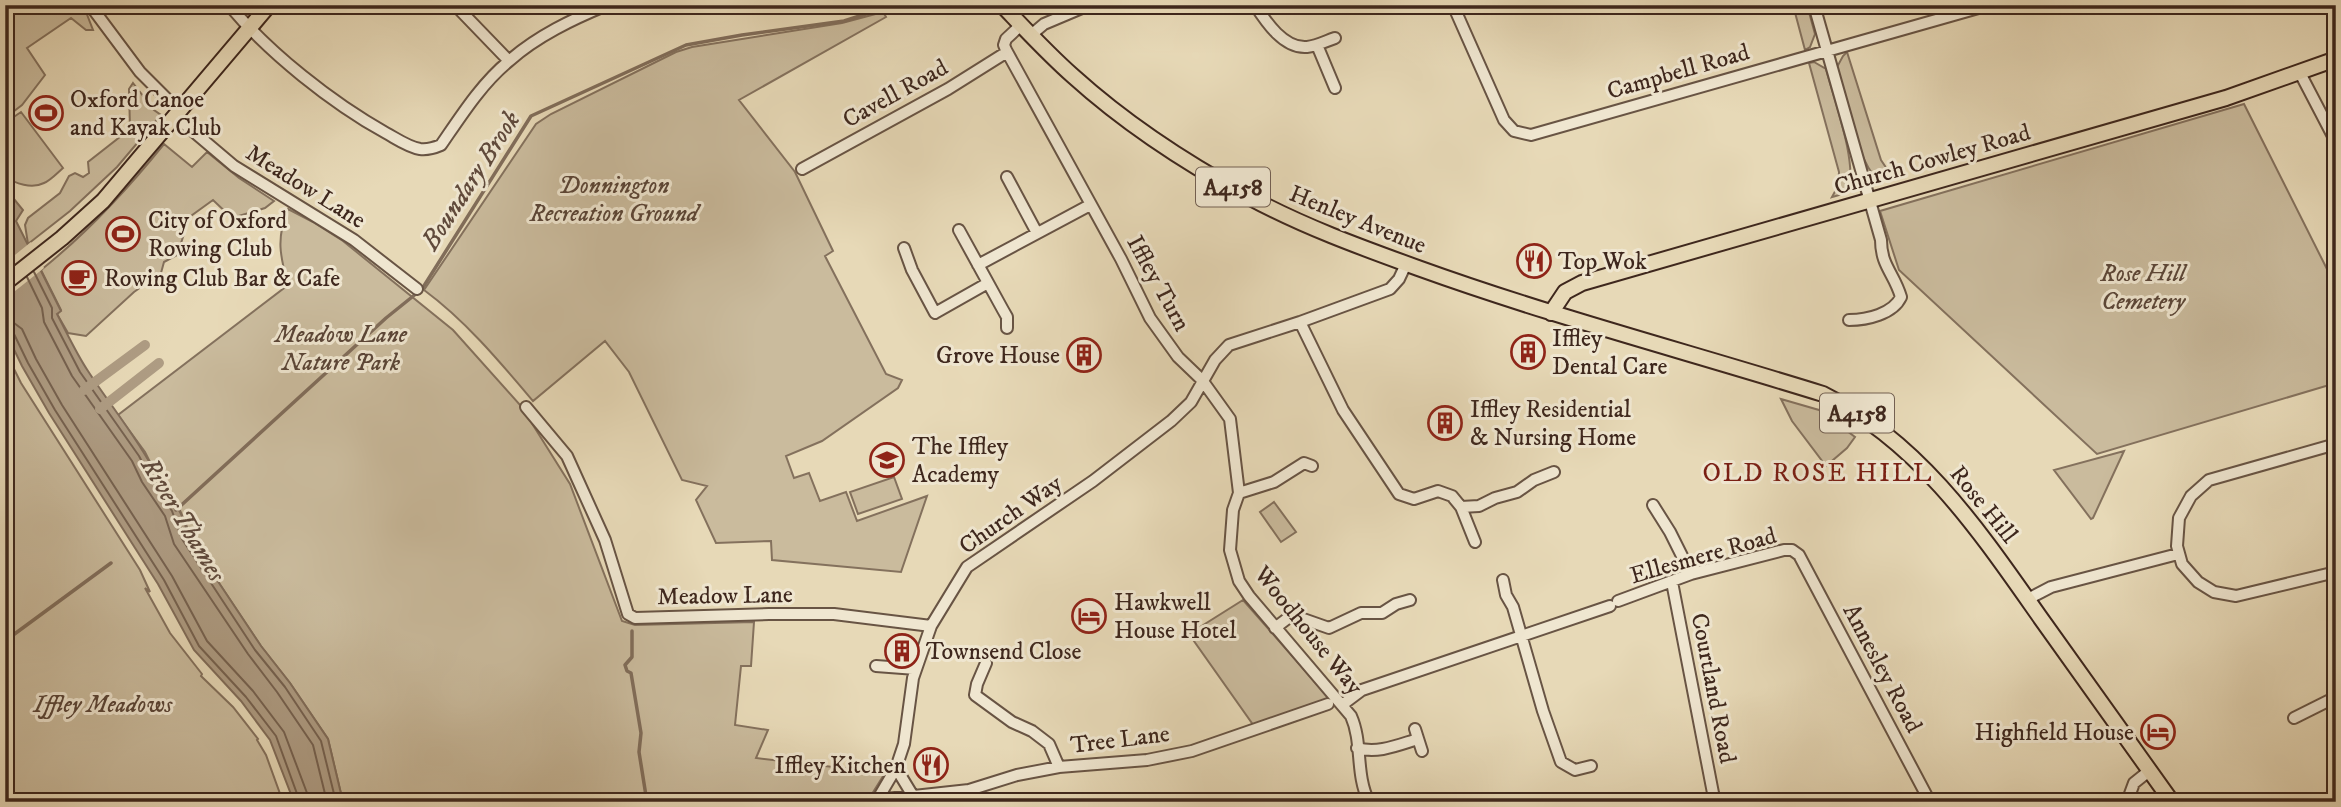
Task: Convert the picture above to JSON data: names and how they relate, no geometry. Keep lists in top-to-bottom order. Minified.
{"streets":{"main road":["Church Cowley Road","A4158","Henley Avenue","Rose Hill"],"street":["Campbell Road","Cavell Road","Meadow Lane","Iffley Turn","Church Way","Ellesmere Road","Woodhouse Way","Annesley Road","Courtland Road","Tree Lane"]},"crossings":[["Cavell Road","Iffley Turn"],["Church Cowley Road","Henley Avenue"],["Church Cowley Road","Rose Hill"],["Meadow Lane","Church Way"],["Henley Avenue","Rose Hill"],["Iffley Turn","Church Way"],["Iffley Turn","Woodhouse Way"],["Church Way","Woodhouse Way"],["Church Way","Tree Lane"],["Ellesmere Road","Annesley Road"],["Ellesmere Road","Courtland Road"]],"districts":["OLD ROSE HILL"],"water":["Boundary Brook","River Thames"],"parks":["Donnington Recreation Ground","Rose Hill Cemetery","Meadow Lane Nature Park","Iffley Meadows"],"places":{"sports":["Oxford Canoe and Kayak Club","City of Oxford Rowing Club"],"restaurant":["Top Wok","Iffley Kitchen"],"cafe":["Rowing Club Bar & Cafe"],"building":["Iffley Dental Care","Grove House","Iffley Residential & Nursing Home","Townsend Close"],"school or university":["The Iffley Academy"],"hotel":["Hawkwell House Hotel","Highfield House"]}}
